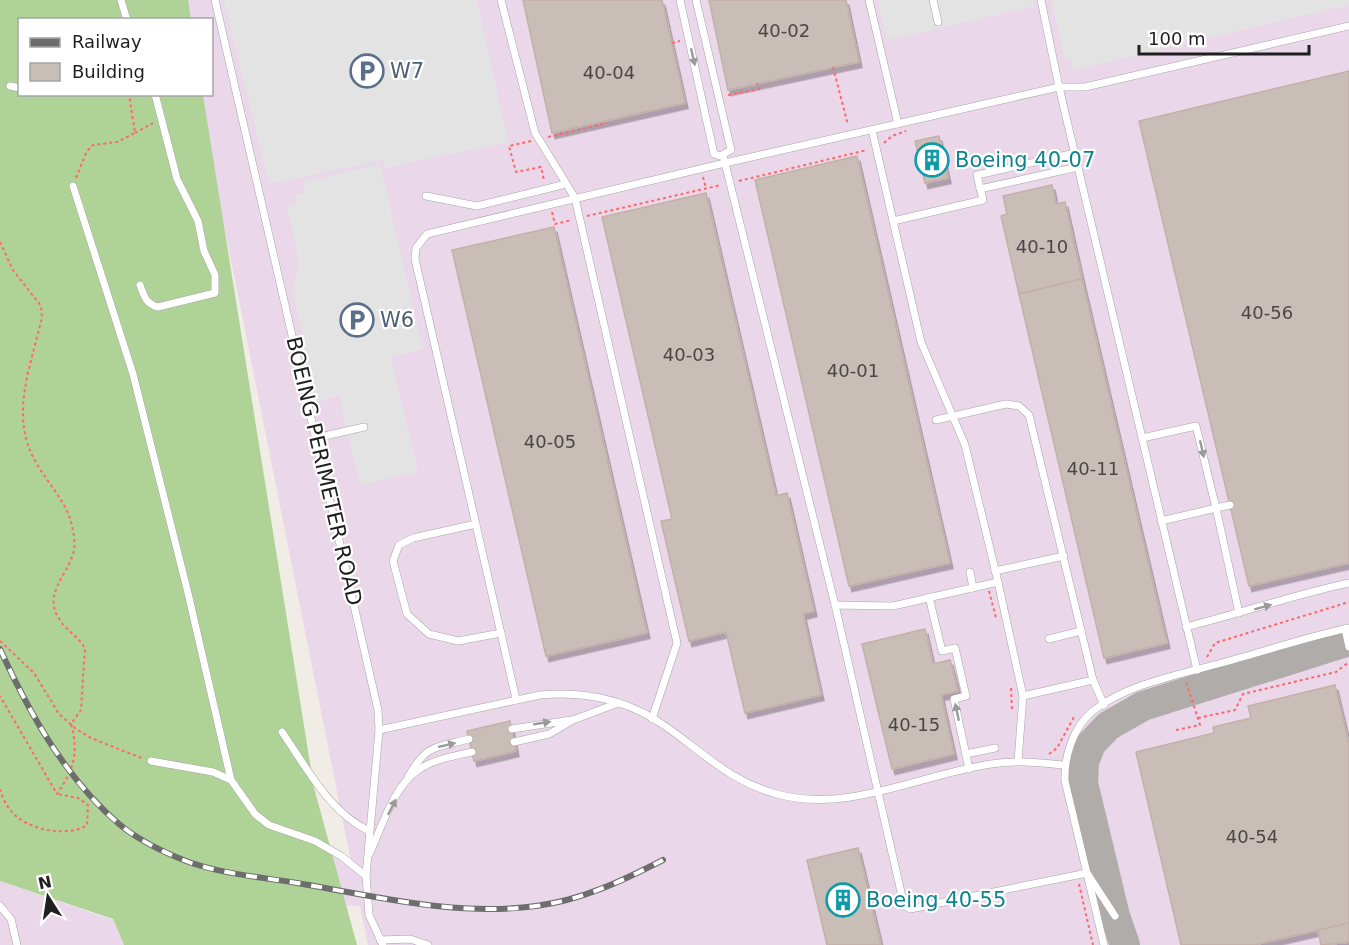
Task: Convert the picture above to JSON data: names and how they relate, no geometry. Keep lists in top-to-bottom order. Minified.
{"streets":{"lane":["BOEING PERIMETER ROAD"]},"places":{"parking":["W7","W6"],"building":["Boeing 40-07","Boeing 40-55"]},"house_numbers":["40-02","40-04","40-10","40-56","40-03","40-01","40-05","40-11","40-15","40-54"],"legend":["Railway","Building"],"scale_bar":"100 m","north":"top"}
